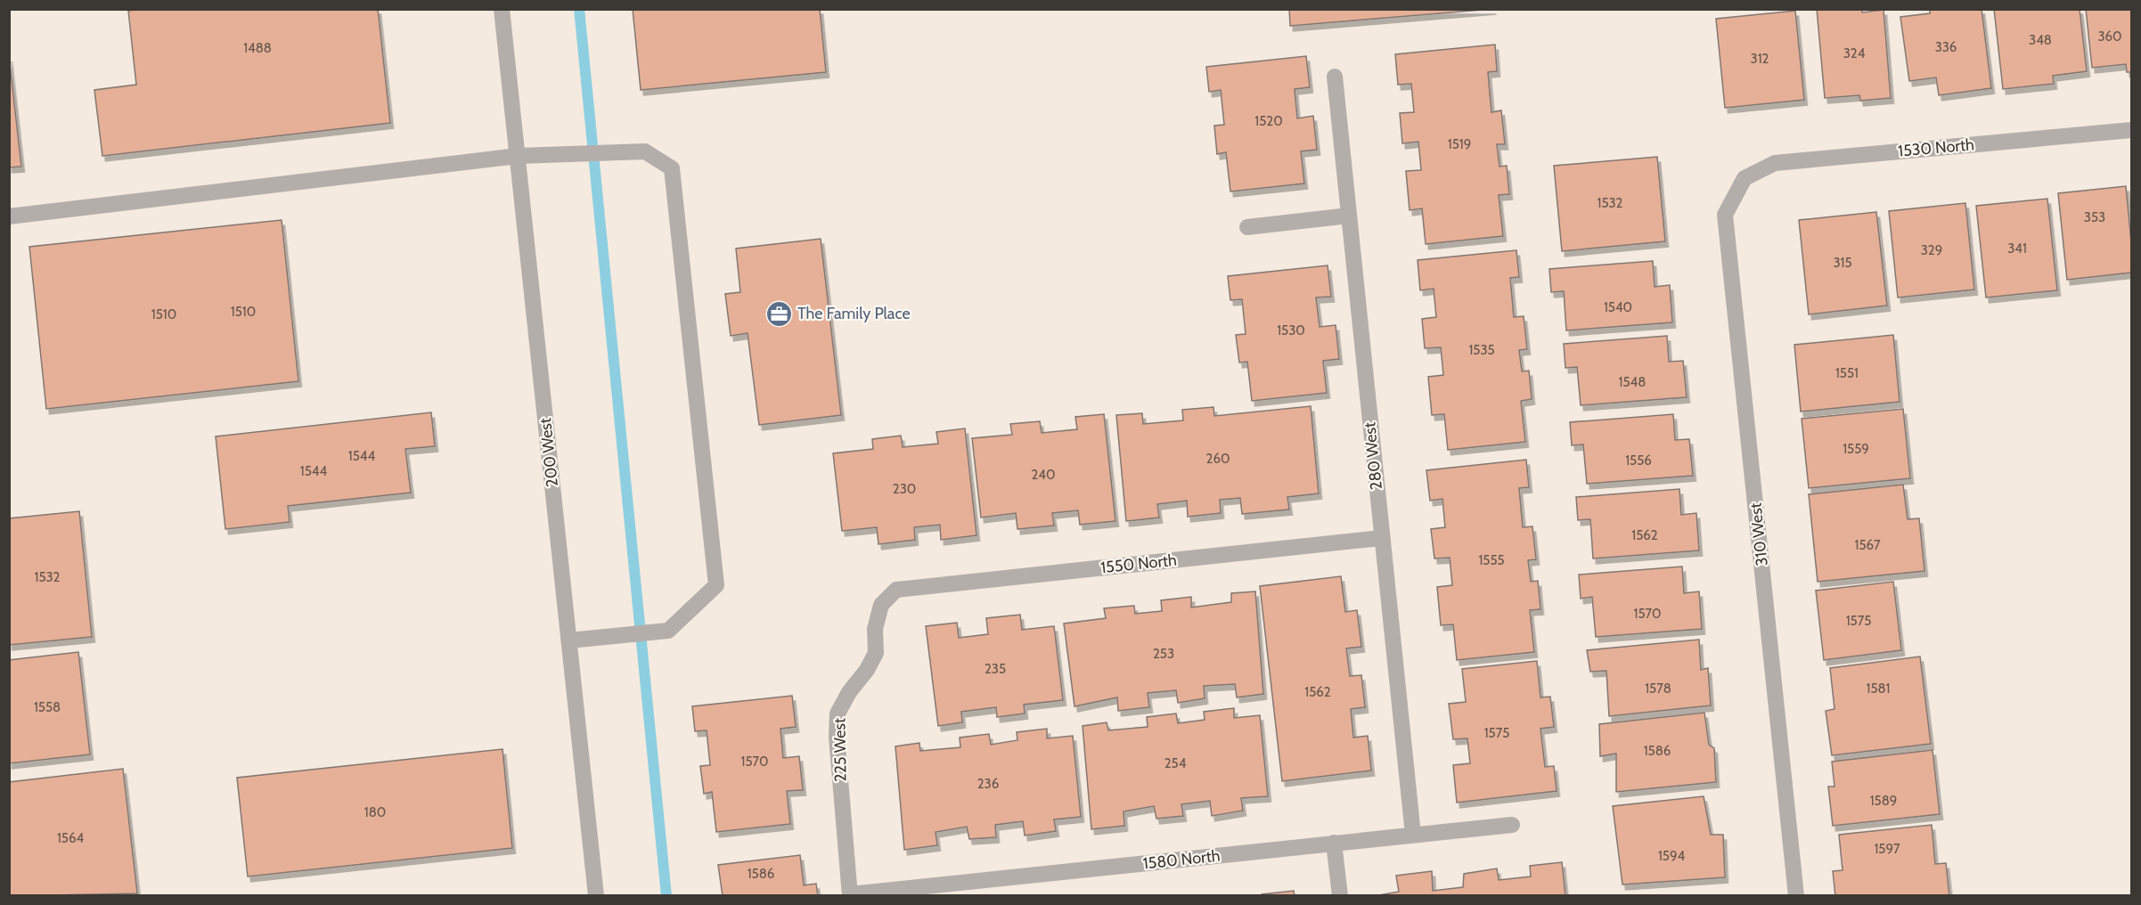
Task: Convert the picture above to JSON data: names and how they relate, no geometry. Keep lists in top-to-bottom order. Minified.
{"streets":{"street":["1530 North","200 West","280 West","310 West","1550 North","225 West","1580 North"]},"crossings":[["1530 North","310 West"],["280 West","1550 North"],["280 West","1580 North"],["1550 North","225 West"],["225 West","1580 North"]],"places":{"office":["The Family Place"]},"house_numbers":["360","348","336","1488","324","312","1520","1519","1532","353","341","329","315","1540","1510","1510","1530","1535","1551","1548","1559","1544","260","1556","1544","240","230","1562","1567","1555","1532","1570","1575","253","235","1578","1581","1562","1558","1575","1586","1570","254","236","1589","180","1564","1597","1594","1586"]}
